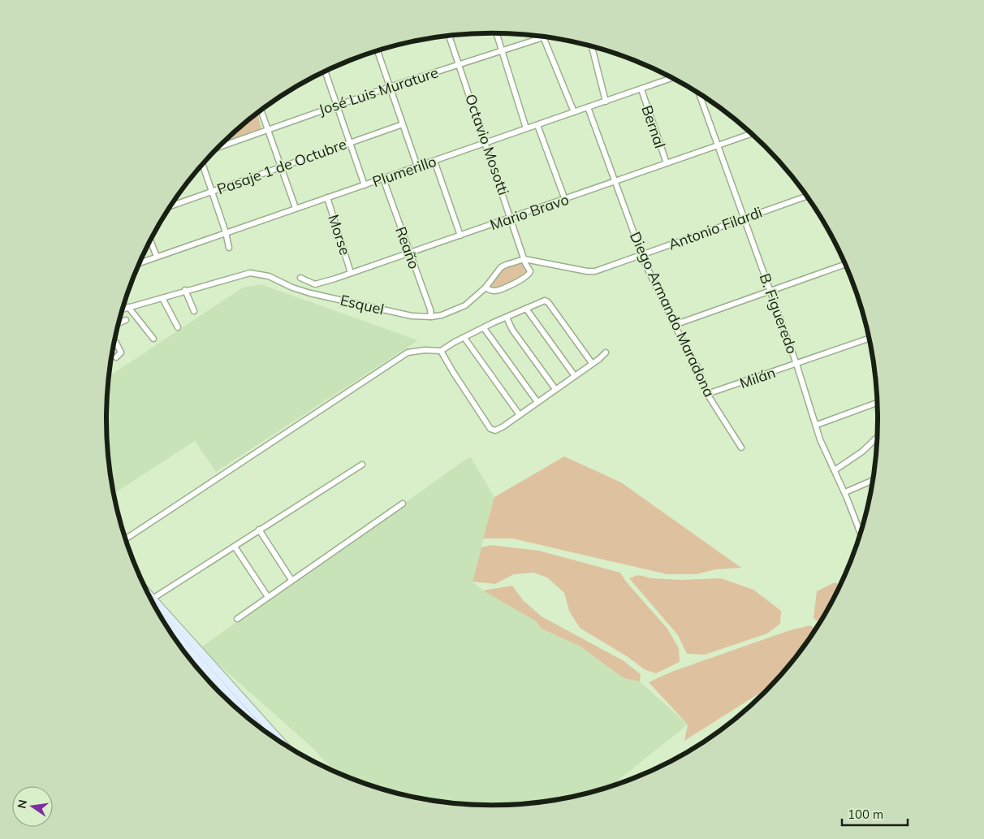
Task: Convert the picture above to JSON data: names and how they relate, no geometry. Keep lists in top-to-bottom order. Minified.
{"streets":{"street":["José Luis Murature","Bernal","Octavio Mosotti","Pasaje 1 de Octubre","Plumerillo","Mario Bravo","Antonio Filardi","Morse","Reaño","Esquel","B. Figueredo","Diego Armando Maradona","Milán"]},"crossings":[["José Luis Murature","Octavio Mosotti"],["Bernal","Plumerillo"],["Bernal","Mario Bravo"],["Octavio Mosotti","Plumerillo"],["Octavio Mosotti","Mario Bravo"],["Octavio Mosotti","Esquel"],["Plumerillo","Morse"],["Plumerillo","Reaño"],["Plumerillo","Diego Armando Maradona"],["Mario Bravo","Morse"],["Mario Bravo","Reaño"],["Mario Bravo","B. Figueredo"],["Mario Bravo","Diego Armando Maradona"],["Antonio Filardi","Esquel"],["Antonio Filardi","B. Figueredo"],["Antonio Filardi","Diego Armando Maradona"],["Reaño","Esquel"],["B. Figueredo","Milán"],["Diego Armando Maradona","Milán"]],"scale_bar":"100 m","north":"left"}
